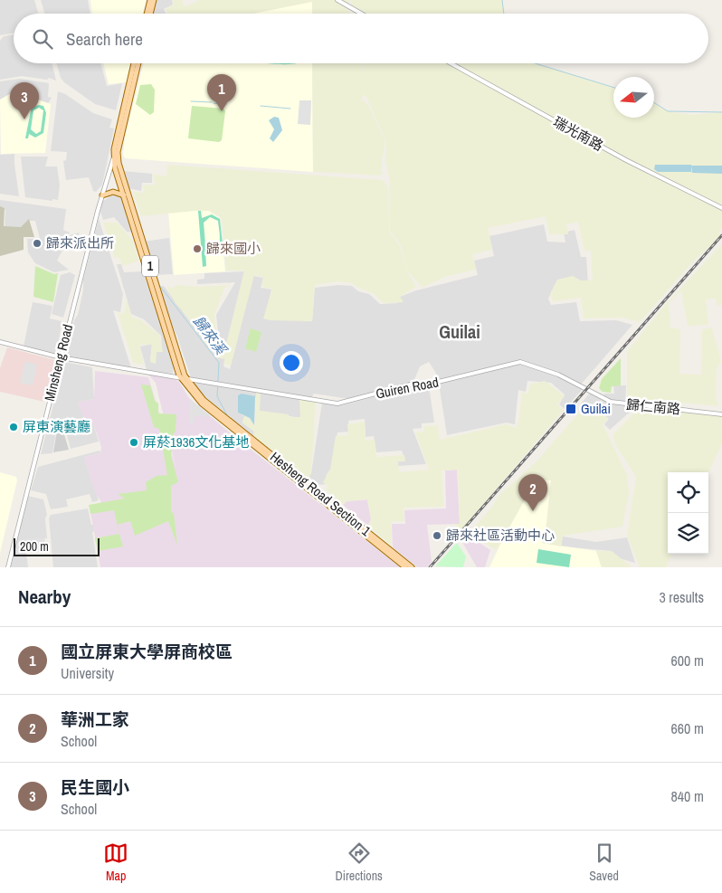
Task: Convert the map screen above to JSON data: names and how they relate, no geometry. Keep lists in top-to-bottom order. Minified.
{"streets":{"main road":["1","Hesheng Road Section 1"],"street":["瑞光南路","Minsheng Road","Guiren Road","歸仁南路"]},"crossings":[["1","Minsheng Road"],["1","Hesheng Road Section 1"],["Minsheng Road","Guiren Road"],["Minsheng Road","Hesheng Road Section 1"],["Guiren Road","歸仁南路"],["Guiren Road","Hesheng Road Section 1"]],"districts":["Guilai"],"water":["歸來溪"],"places":{"other":["歸來派出所","歸來國小","屏東演藝廳","屏菸1936文化基地","歸來社區活動中心"],"transit":["Guilai"]},"scale_bar":"200 m","north":"left","page":{"search":"Search here","pins":["1","3","2"],"scale":"200 m","heading":["Nearby","3 results"],"list":[{"mark":"1","name":"國立屏東大學屏商校區","note":"University","value":"600 m"},{"mark":"2","name":"華洲工家","note":"School","value":"660 m"},{"mark":"3","name":"民生國小","note":"School","value":"840 m"}],"nav":["Map","Directions","Saved"]}}
